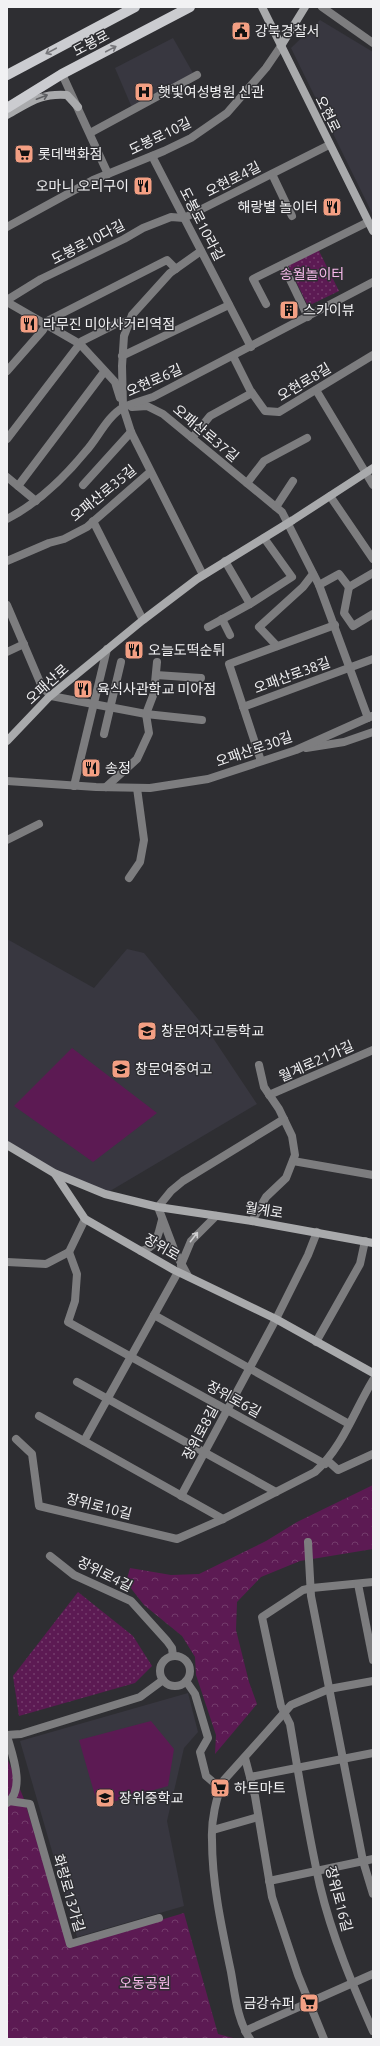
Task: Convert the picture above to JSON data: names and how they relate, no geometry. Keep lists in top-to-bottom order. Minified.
{"streets":{"main road":["도봉로"],"street":["오현로","도봉로10길","오현로4길","도봉로10라길","도봉로10다길","오현로6길","오현로8길","오패산로37길","오패산로35길","오패산로38길","오패산로","오패산로30길","월계로21가길","월계로","장위로","장위로6길","장위로8길","장위로10길","장위로4길","화랑로13가길","장위로16길"]},"crossings":[["오현로","도봉로10길"],["오현로","오현로4길"],["도봉로10길","도봉로10라길"],["오현로4길","도봉로10라길"],["오현로4길","도봉로10다길"],["도봉로10라길","도봉로10다길"],["도봉로10라길","오현로6길"],["도봉로10라길","오패산로35길"],["도봉로10다길","오현로6길"],["도봉로10다길","오패산로37길"],["도봉로10다길","오패산로35길"],["오현로6길","오현로8길"],["오현로6길","오패산로37길"],["오현로6길","오패산로35길"],["오패산로37길","오패산로35길"],["오패산로37길","오패산로38길"],["오패산로37길","오패산로"],["오패산로35길","오패산로"],["오패산로38길","오패산로"],["오패산로38길","오패산로30길"],["월계로21가길","월계로"],["월계로","장위로"],["장위로","장위로8길"],["장위로6길","장위로8길"],["장위로6길","장위로10길"],["장위로4길","화랑로13가길"]],"parks":["송월놀이터","오동공원"],"places":{"public building":["강북경찰서"],"hospital":["햇빛여성병원 신관"],"supermarket":["롯데백화점","하트마트","금강슈퍼"],"restaurant":["오마니 오리구이","해랑별 놀이터","라무진 미아사거리역점","오늘도떡순튀","육식사관학교 미아점","송정"],"building":["스카이뷰"],"school or university":["창문여자고등학교","창문여중여고","장위중학교"]}}
